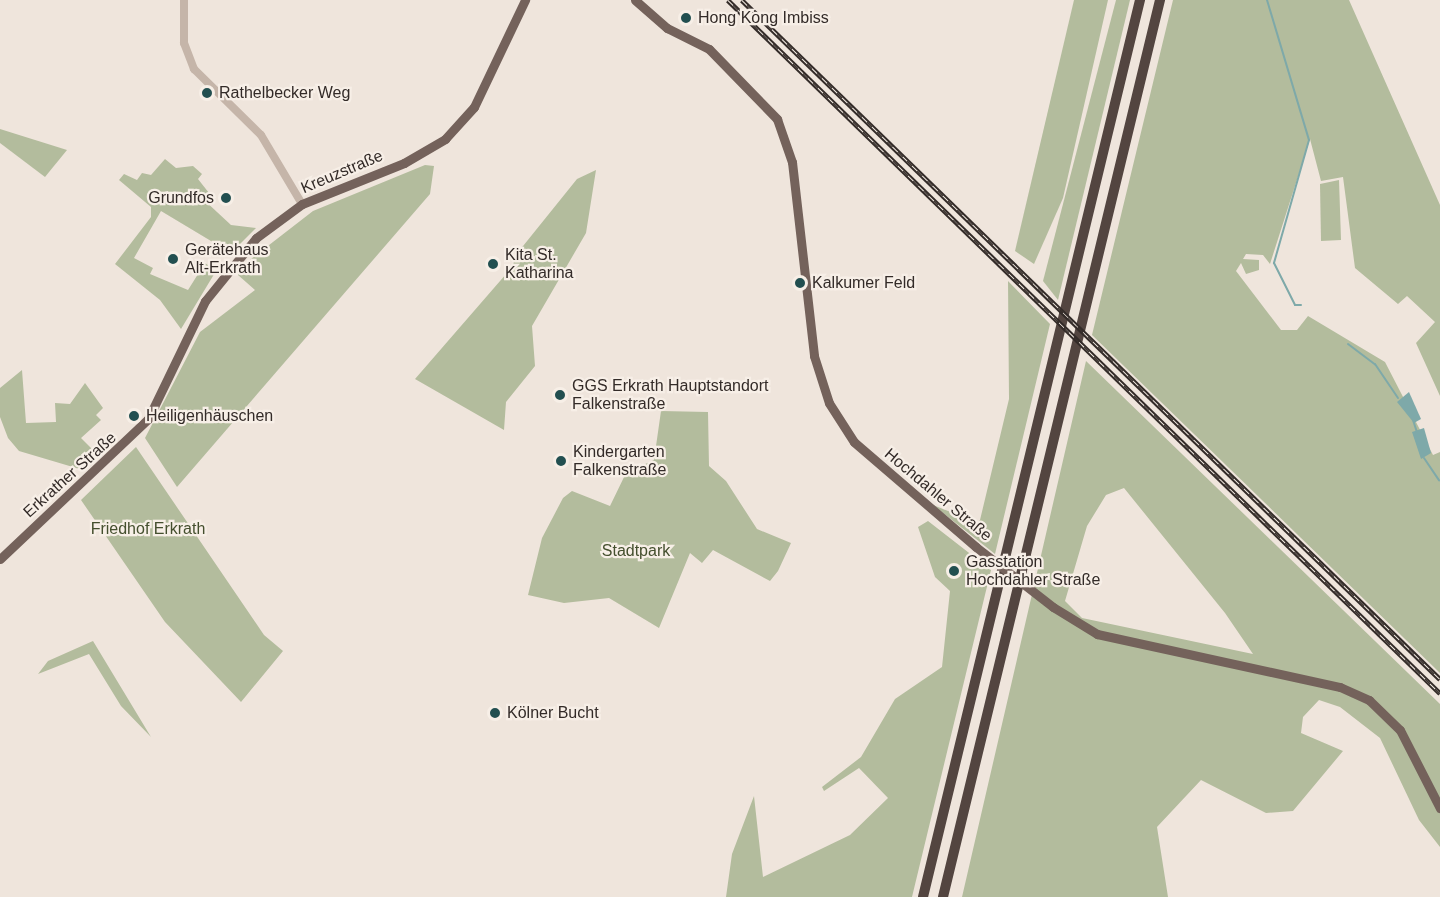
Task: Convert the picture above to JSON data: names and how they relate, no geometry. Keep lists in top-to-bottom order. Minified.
{"streets":{"main road":["Kreuzstraße","Erkrather Straße","Hochdahler Straße"]},"crossings":[["Kreuzstraße","Erkrather Straße"]],"parks":["Friedhof Erkrath","Stadtpark"],"places":["Hong Kong Imbiss","Rathelbecker Weg","Grundfos","Gerätehaus Alt-Erkrath","Kita St. Katharina","Kalkumer Feld","GGS Erkrath Hauptstandort Falkenstraße","Heiligenhäuschen","Kindergarten Falkenstraße","Gasstation Hochdahler Straße","Kölner Bucht"]}
